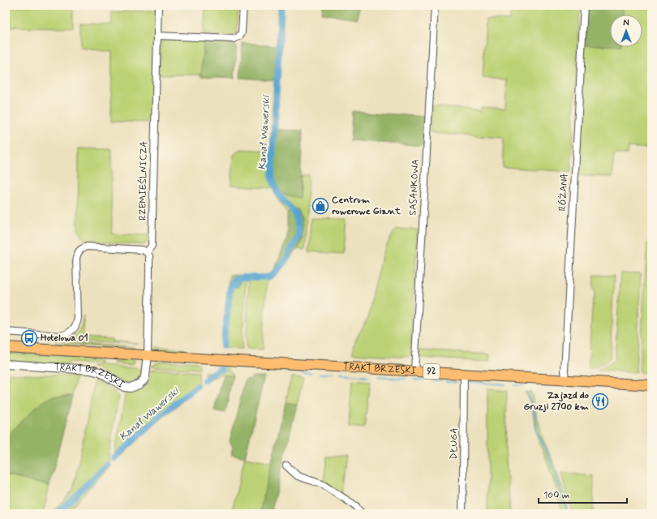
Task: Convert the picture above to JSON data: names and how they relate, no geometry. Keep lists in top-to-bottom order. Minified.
{"streets":{"main road":["TRAKT BRZESKI","92"],"street":["RZEMIEŚLNICZA","SASANKOWA","RÓŻANA","DŁUGA"]},"crossings":[["RZEMIEŚLNICZA","TRAKT BRZESKI"],["SASANKOWA","TRAKT BRZESKI"],["RÓŻANA","TRAKT BRZESKI"],["TRAKT BRZESKI","DŁUGA"]],"water":["Kanał Wawerski"],"places":{"shop":["Centrum rowerowe Giant"],"bus stop":["Hotelowa 01"],"restaurant":["Zajazd do Gruzji 2700 km"]},"scale_bar":"100 m","north":"top"}
